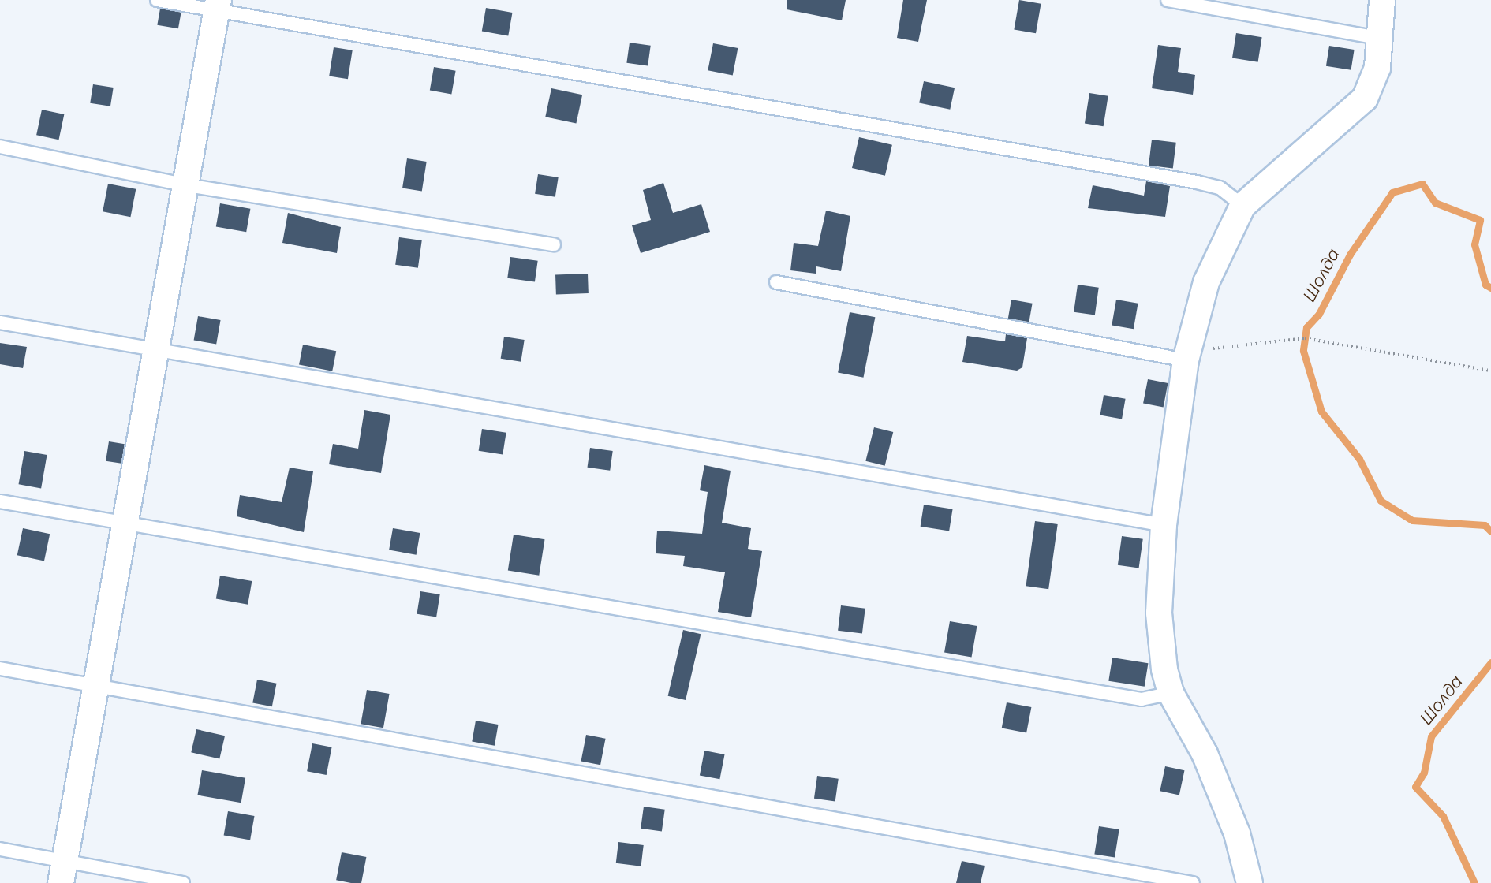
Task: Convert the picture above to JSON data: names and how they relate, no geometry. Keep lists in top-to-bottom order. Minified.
{"water":["Шолда"]}
